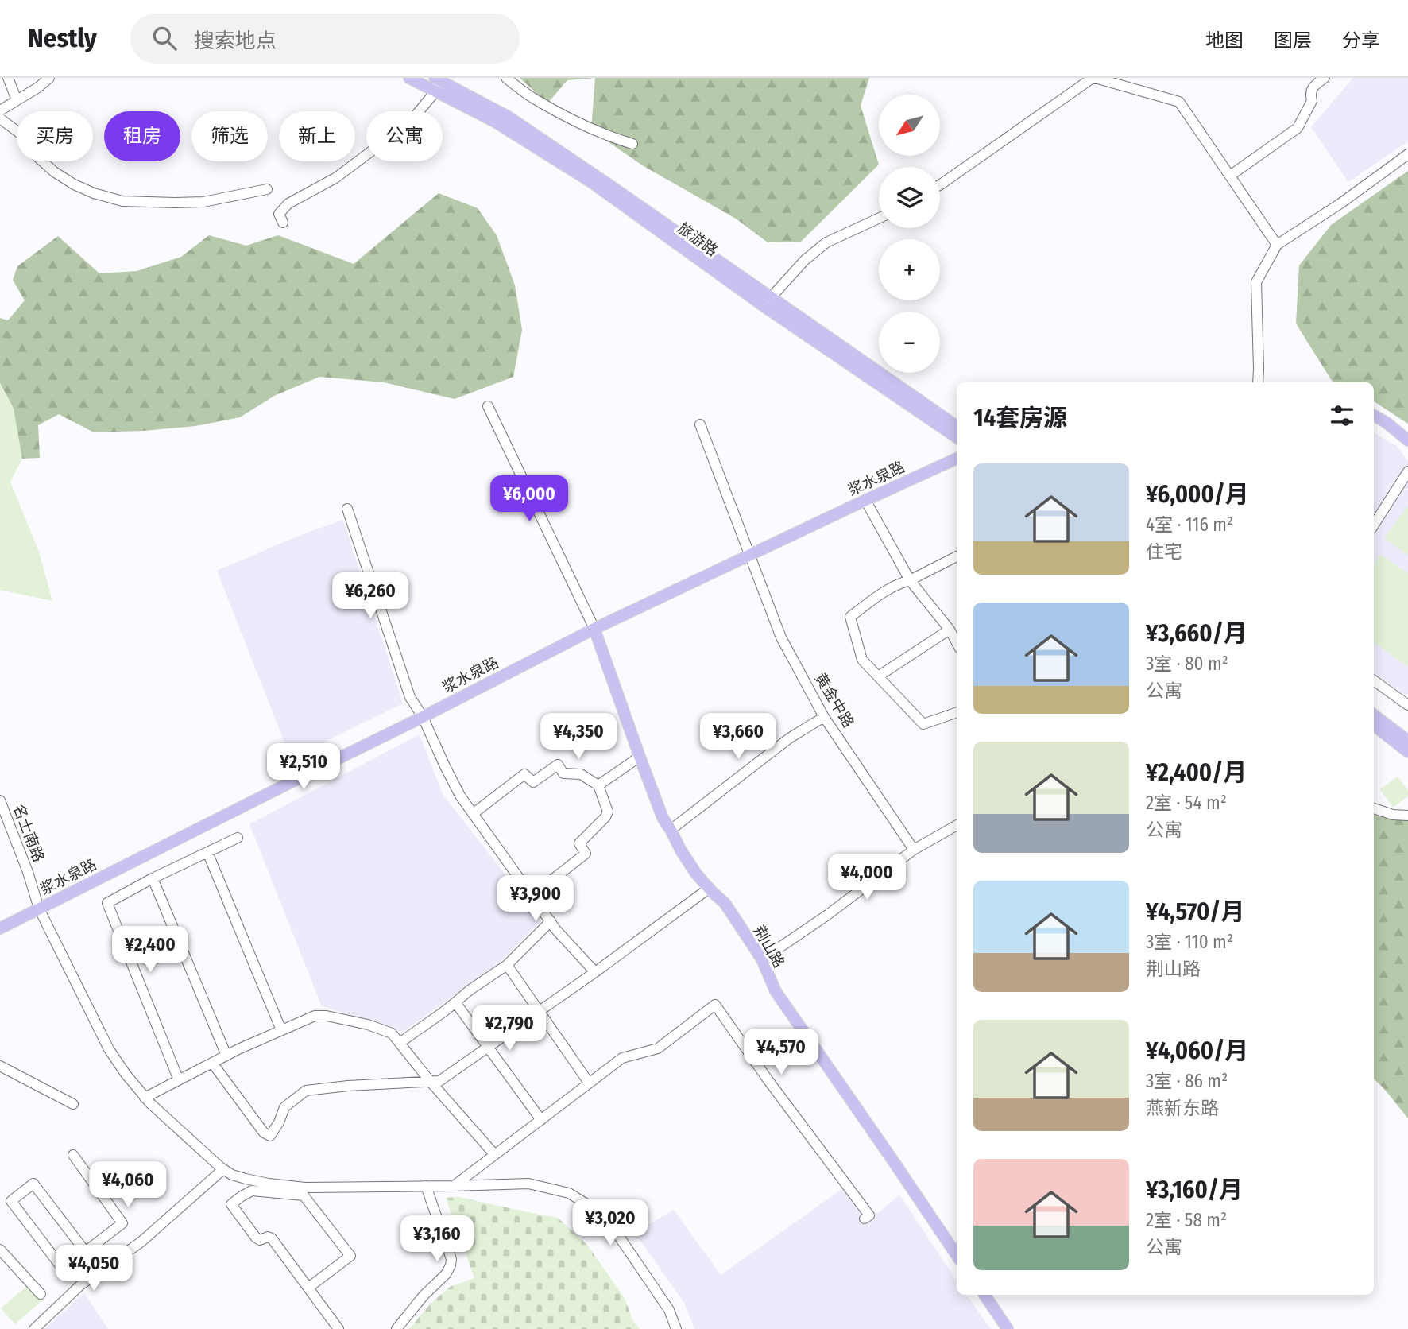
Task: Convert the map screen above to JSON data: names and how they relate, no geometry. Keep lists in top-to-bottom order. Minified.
{"streets":{"main road":["旅游路","浆水泉路","荆山路"],"street":["黄金中路","名士南路"]},"crossings":[["浆水泉路","黄金中路"],["浆水泉路","名士南路"],["浆水泉路","荆山路"]],"north":"bottom left","page":{"header":"Nestly","search":"搜索地点","nav":["地图","图层","分享"],"map_buttons":["+","−"],"chip":["买房","租房","筛选","新上","公寓"],"heading":"14套房源","list":[{"name":"¥6,000/月","note":"4室 · 116 m² · 住宅"},{"name":"¥3,660/月","note":"3室 · 80 m² · 公寓"},{"name":"¥2,400/月","note":"2室 · 54 m² · 公寓"},{"name":"¥4,570/月","note":"3室 · 110 m² · 荆山路"},{"name":"¥4,060/月","note":"3室 · 86 m² · 燕新东路"},{"name":"¥3,160/月","note":"2室 · 58 m² · 公寓"}],"price":["¥6,000","¥6,260","¥4,350","¥3,660","¥2,510","¥4,000","¥3,900","¥2,400","¥2,790","¥4,570","¥4,060","¥3,020","¥3,160","¥4,050"]}}
